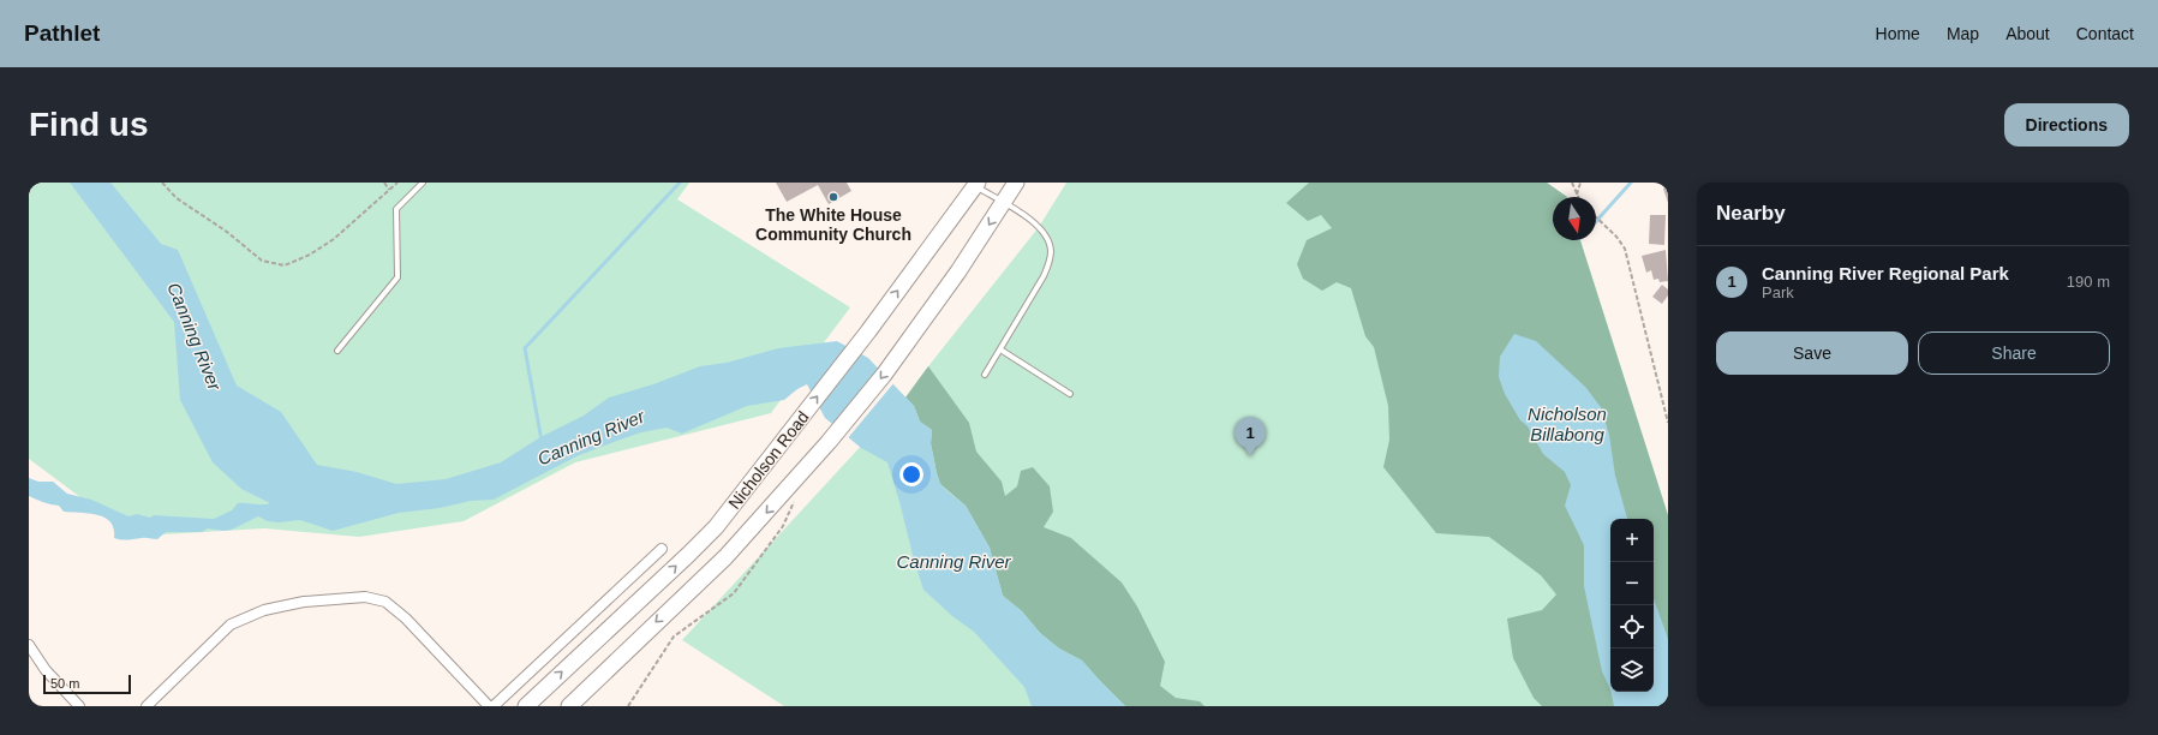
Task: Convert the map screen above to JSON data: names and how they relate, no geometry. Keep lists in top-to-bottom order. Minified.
{"streets":{"main road":["Nicholson Road"]},"water":["Canning River","Nicholson Billabong"],"places":["The White House Community Church"],"scale_bar":"50 m","north":"bottom","page":{"header":"Pathlet","nav":["Home","Map","About","Contact"],"buttons":["Directions",["Save","Share"]],"title":"Find us","heading":"Nearby","list":[{"mark":"1","name":"Canning River Regional Park","note":"Park","value":"190 m"}],"pins":"1","map_buttons":["+","−"],"scale":"50 m"}}
